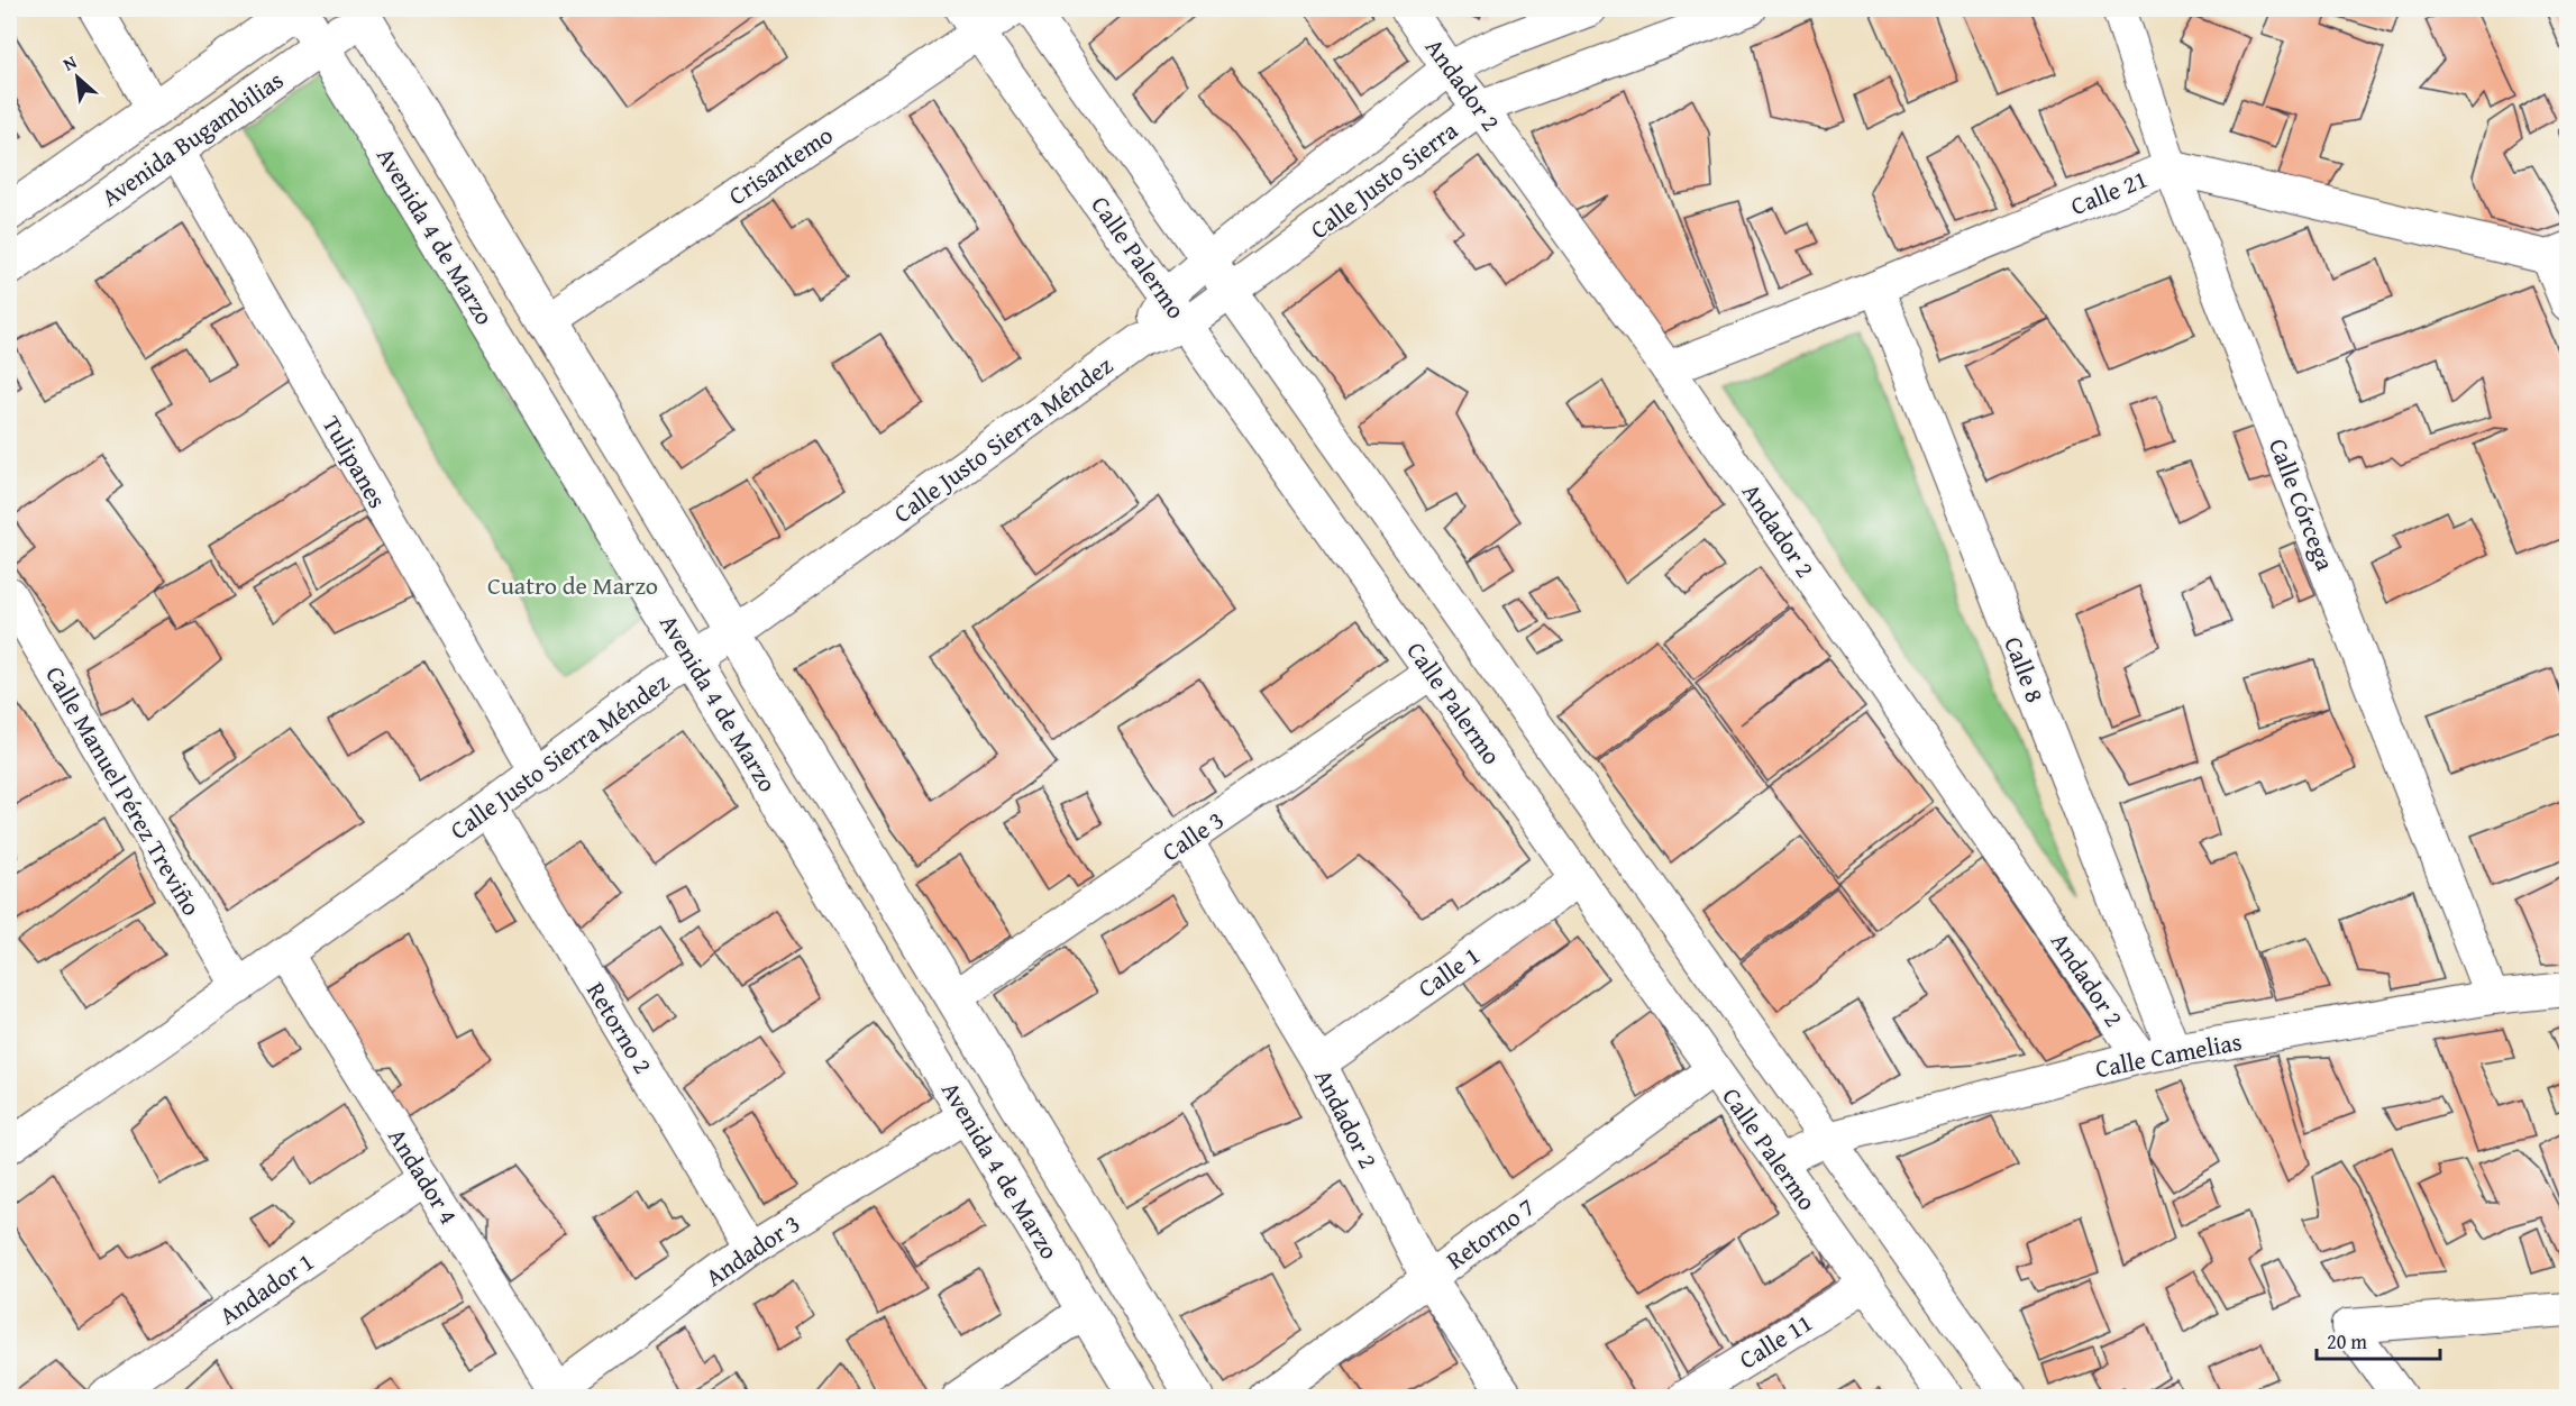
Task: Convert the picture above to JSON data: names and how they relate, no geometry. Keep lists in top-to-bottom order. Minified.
{"streets":{"main road":["Avenida Bugambilias","Avenida 4 de Marzo"],"street":["Andador 2","Crisantemo","Calle Justo Sierra","Calle 21","Calle Palermo","Calle Justo Sierra Méndez","Tulipanes","Calle Córcega","Calle 8","Calle Manuel Pérez Treviño","Calle 3","Calle 1","Retorno 2","Calle Camelias","Andador 4","Retorno 7","Andador 3","Andador 1","Calle 11"]},"crossings":[["Andador 2","Calle Justo Sierra"],["Andador 2","Calle 21"],["Andador 2","Calle 3"],["Andador 2","Calle 1"],["Andador 2","Calle Camelias"],["Andador 2","Retorno 7"],["Avenida Bugambilias","Avenida 4 de Marzo"],["Avenida Bugambilias","Tulipanes"],["Crisantemo","Avenida 4 de Marzo"],["Crisantemo","Calle Palermo"],["Calle Justo Sierra","Calle Palermo"],["Calle Justo Sierra","Calle Justo Sierra Méndez"],["Calle 21","Calle Córcega"],["Calle 21","Calle 8"],["Avenida 4 de Marzo","Calle Justo Sierra Méndez"],["Avenida 4 de Marzo","Calle 3"],["Avenida 4 de Marzo","Andador 3"],["Calle Palermo","Calle Justo Sierra Méndez"],["Calle Palermo","Calle 3"],["Calle Palermo","Calle 1"],["Calle Palermo","Calle Camelias"],["Calle Palermo","Retorno 7"],["Calle Palermo","Calle 11"],["Calle Justo Sierra Méndez","Tulipanes"],["Calle Justo Sierra Méndez","Calle Manuel Pérez Treviño"],["Calle Justo Sierra Méndez","Retorno 2"],["Calle Justo Sierra Méndez","Andador 4"],["Calle Córcega","Calle Camelias"],["Calle 8","Calle Camelias"],["Retorno 2","Andador 3"],["Andador 4","Andador 3"],["Andador 4","Andador 1"]],"parks":["Cuatro de Marzo"],"scale_bar":"20 m","north":"top left"}
